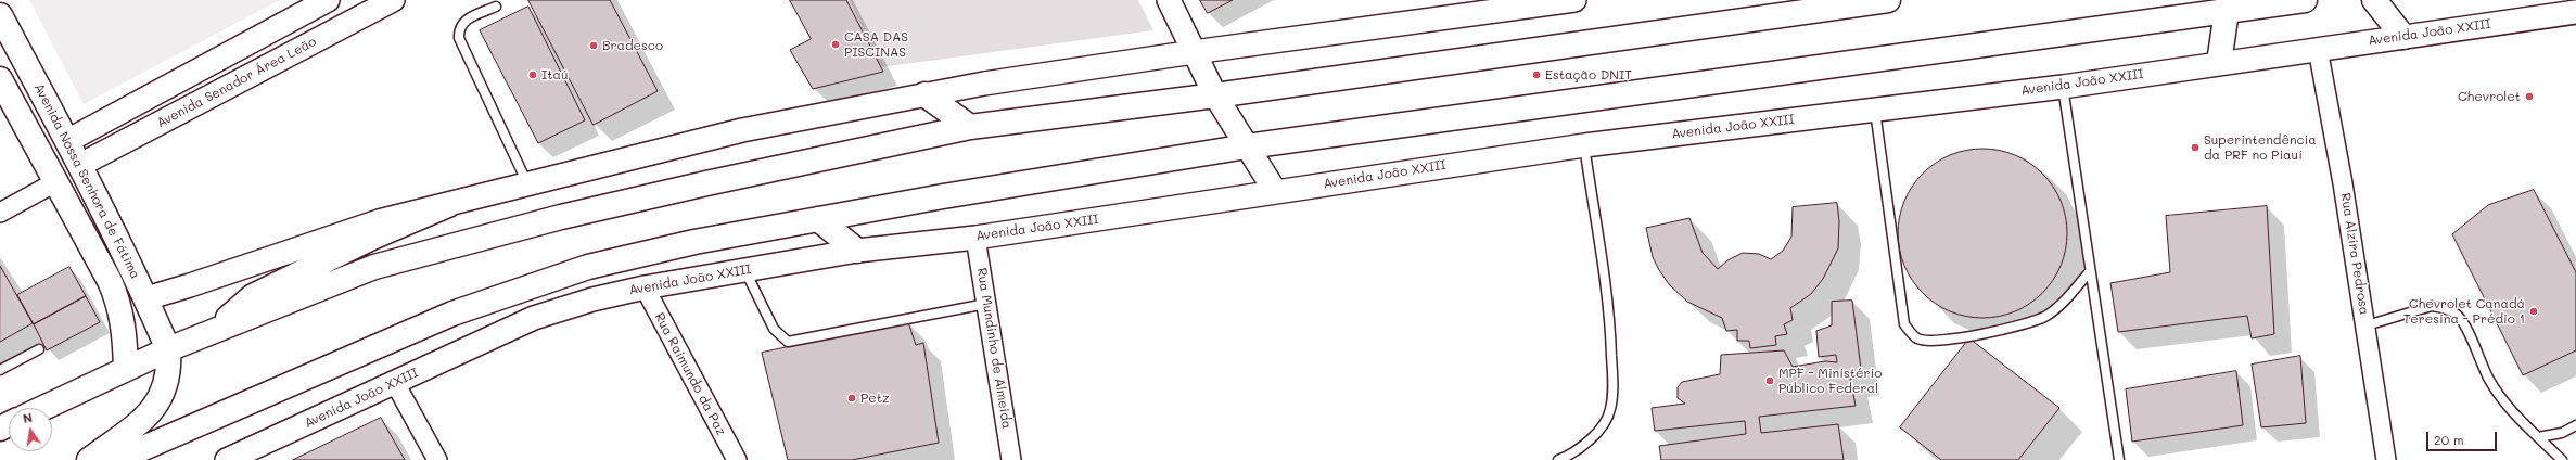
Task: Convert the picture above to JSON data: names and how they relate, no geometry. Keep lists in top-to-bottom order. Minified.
{"streets":{"main road":["Avenida Nossa Senhora de Fátima"],"street":["Avenida João XXIII","Avenida Senador Área Leão","Rua Alzira Pedrosa","Rua Mundinho de Almeida","Rua Raimundo da Paz"]},"crossings":[["Avenida João XXIII","Rua Alzira Pedrosa"],["Avenida João XXIII","Rua Mundinho de Almeida"],["Avenida João XXIII","Rua Raimundo da Paz"],["Avenida Senador Área Leão","Avenida Nossa Senhora de Fátima"]],"places":["CASA DAS PISCINAS","Bradesco","Itaú","Estação DNIT","Chevrolet","Superintendência da PRF no Piauí","Chevrolet Canadá Teresina - Prédio 1","MPF - Ministério Público Federal","Petz"],"scale_bar":"20 m","north":"top"}
